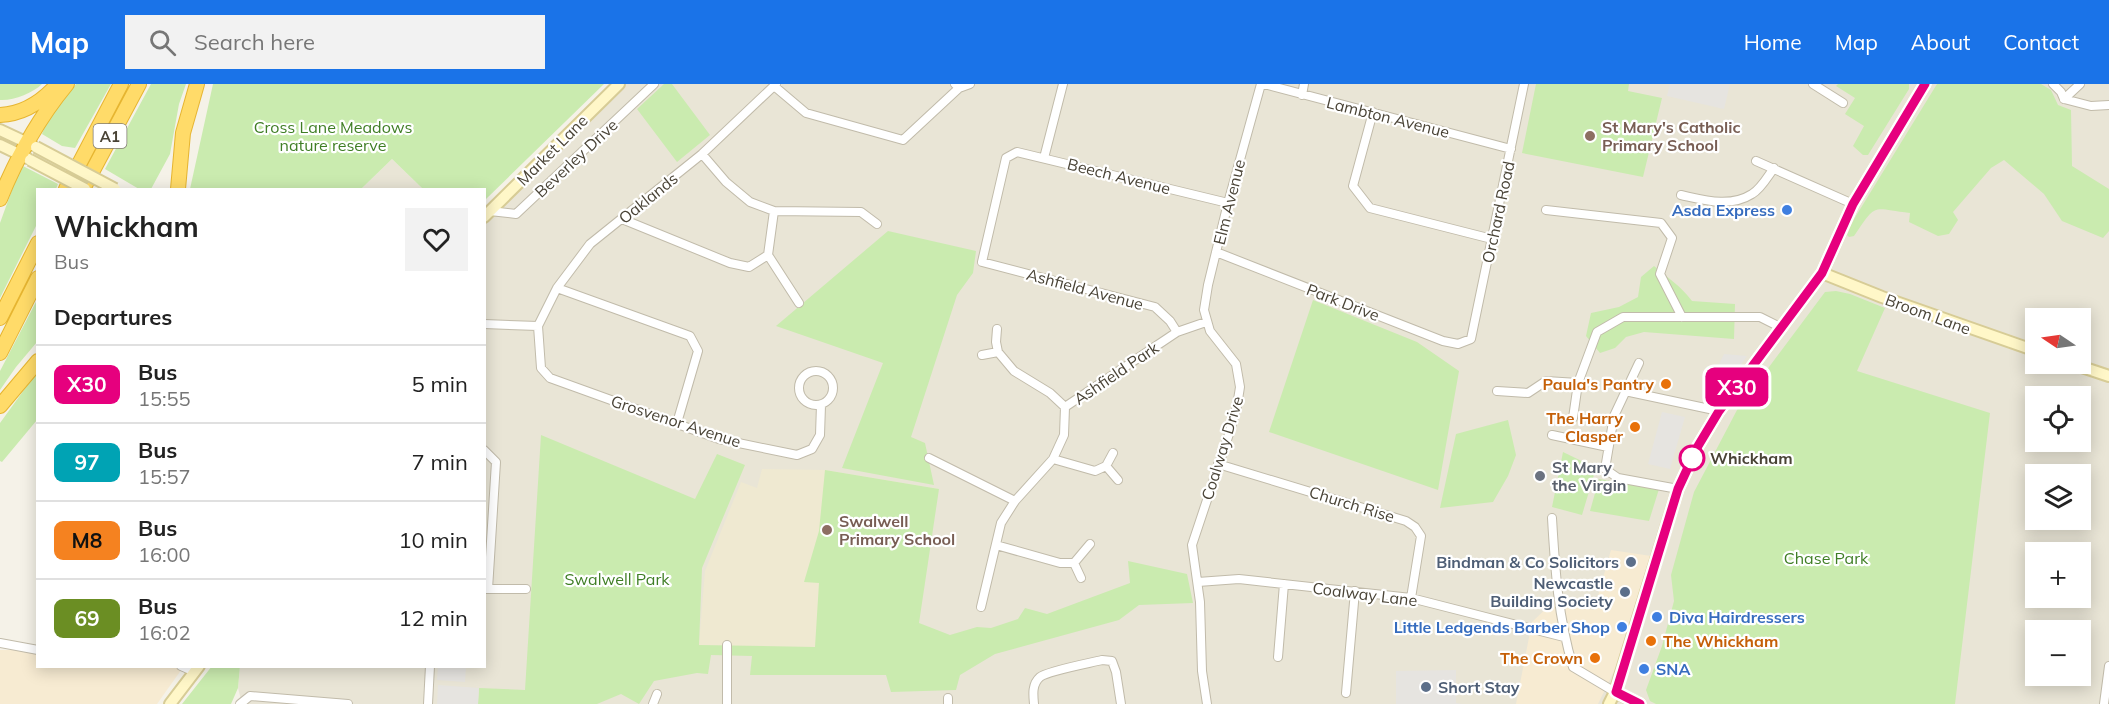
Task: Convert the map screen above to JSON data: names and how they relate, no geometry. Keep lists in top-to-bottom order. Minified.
{"streets":{"highway":["A1"],"main road":["Market Lane","Broom Lane"],"street":["Lambton Avenue","Beverley Drive","Beech Avenue","Oaklands","Elm Avenue","Orchard Road","Ashfield Avenue","Park Drive","Ashfield Park","Grosvenor Avenue","Coalway Drive","Church Rise","Coalway Lane"]},"crossings":[["Lambton Avenue","Elm Avenue"],["Lambton Avenue","Orchard Road"],["Market Lane","Beverley Drive"],["Beech Avenue","Elm Avenue"],["Beech Avenue","Ashfield Avenue"],["Oaklands","Grosvenor Avenue"],["Elm Avenue","Park Drive"],["Elm Avenue","Ashfield Park"],["Elm Avenue","Coalway Drive"],["Orchard Road","Park Drive"],["Ashfield Avenue","Ashfield Park"],["Ashfield Park","Coalway Drive"],["Coalway Drive","Church Rise"],["Coalway Drive","Coalway Lane"],["Church Rise","Coalway Lane"]],"parks":["Cross Lane Meadows nature reserve","Chase Park","Swalwell Park"],"places":["St Mary's Catholic Primary School","Asda Express","Paula's Pantry","The Harry Clasper","Whickham","St Mary the Virgin","Swalwell Primary School","Bindman & Co Solicitors","Newcastle Building Society","Diva Hairdressers","Little Ledgends Barber Shop","The Whickham","The Crown","SNA","Short Stay"],"lines":["bus line X30"],"north":"left","page":{"header":"Map","search":"Search here","nav":["Home","Map","About","Contact"],"on_map":"X30","heading":[["Whickham","Bus"],"Departures"],"map_buttons":["+","−"],"list":[{"mark":"X30","name":"Bus","note":"15:55","value":"5 min"},{"mark":"97","name":"Bus","note":"15:57","value":"7 min"},{"mark":"M8","name":"Bus","note":"16:00","value":"10 min"},{"mark":"69","name":"Bus","note":"16:02","value":"12 min"}]}}
